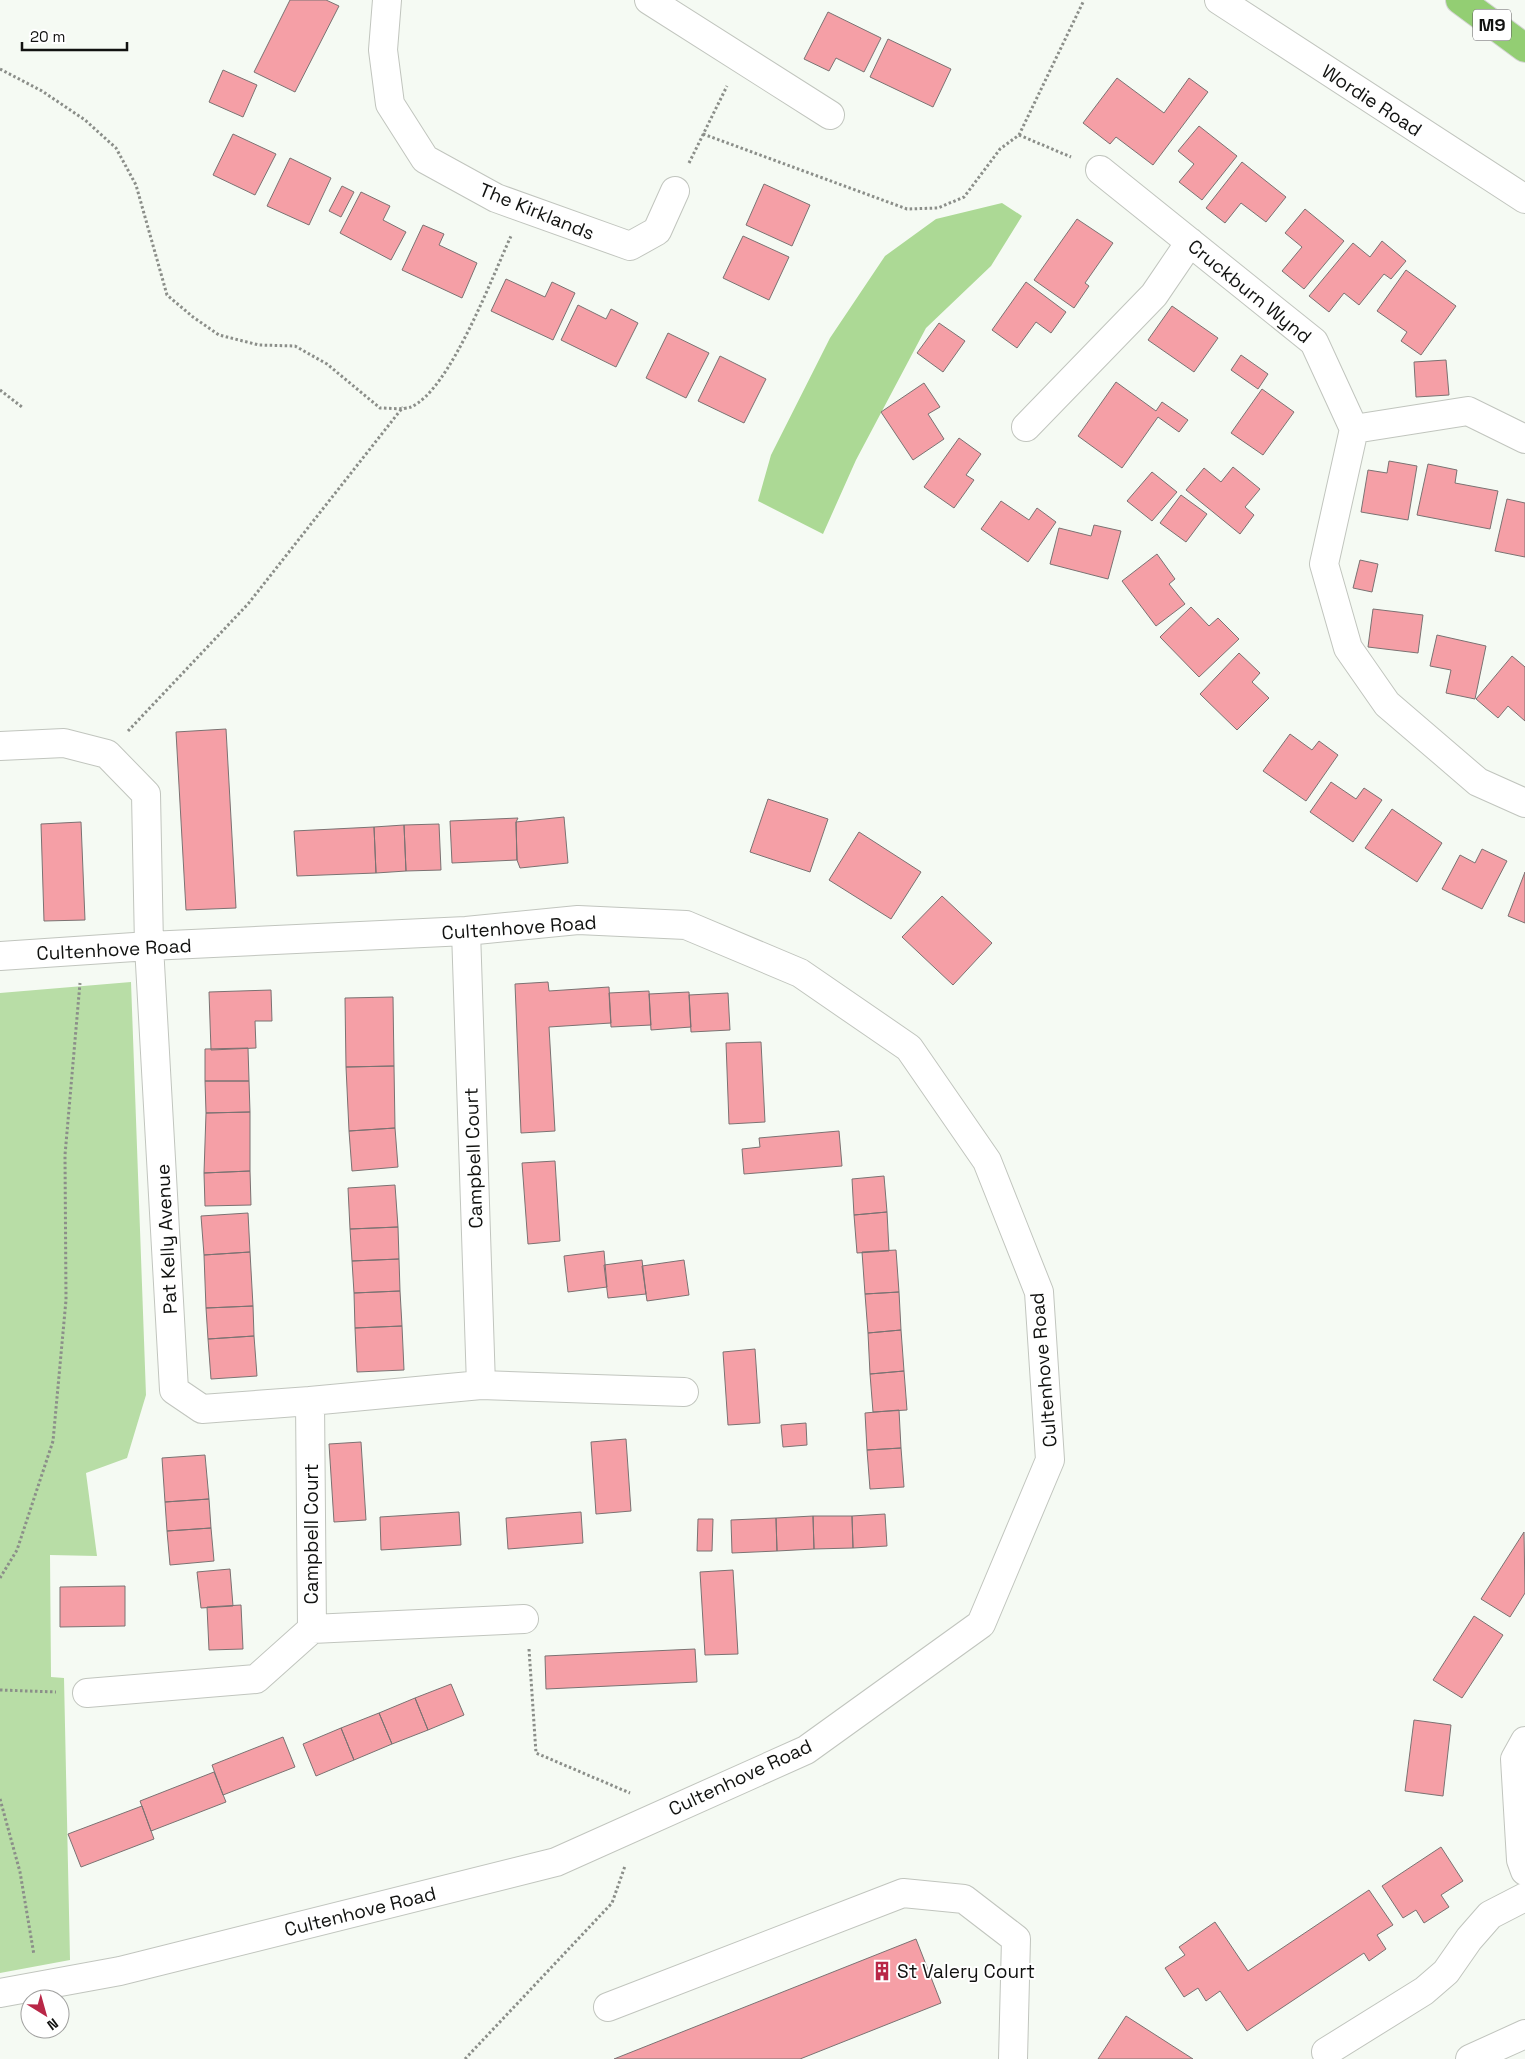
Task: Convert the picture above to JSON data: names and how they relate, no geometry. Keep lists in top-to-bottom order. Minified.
{"streets":{"highway":["M9"],"street":["Wordie Road","The Kirklands","Cruckburn Wynd","Cultenhove Road","Campbell Court","Pat Kelly Avenue"]},"crossings":[["Cultenhove Road","Campbell Court"],["Cultenhove Road","Pat Kelly Avenue"],["Campbell Court","Pat Kelly Avenue"]],"places":{"building":["St Valery Court"]},"scale_bar":"20 m","north":"bottom right"}
